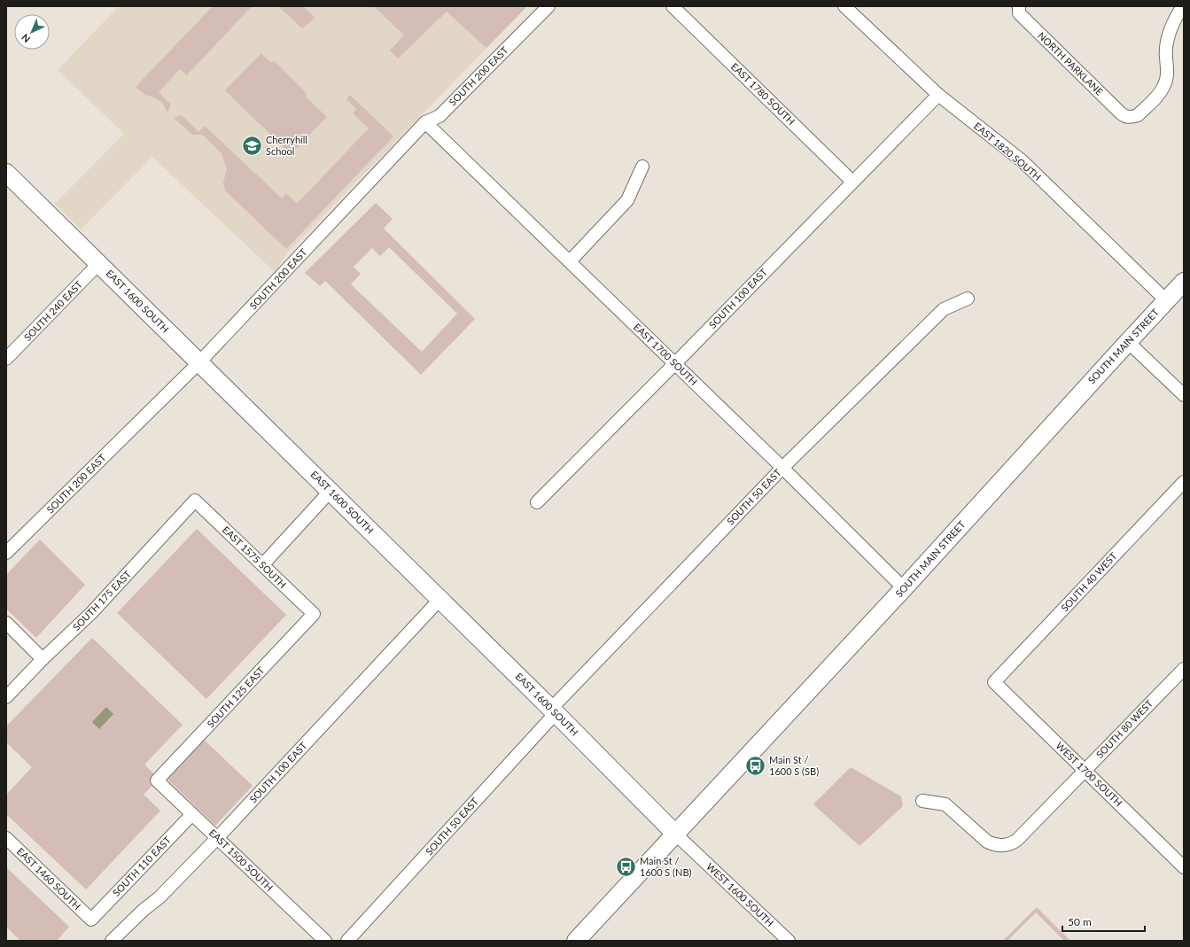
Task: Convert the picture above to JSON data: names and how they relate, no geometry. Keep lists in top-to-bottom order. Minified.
{"streets":{"street":["NORTH PARKLANE","SOUTH 200 EAST","EAST 1780 SOUTH","EAST 1820 SOUTH","SOUTH 100 EAST","EAST 1600 SOUTH","SOUTH 240 EAST","SOUTH MAIN STREET","EAST 1700 SOUTH","SOUTH 50 EAST","EAST 1575 SOUTH","SOUTH 40 WEST","SOUTH 175 EAST","SOUTH 125 EAST","SOUTH 80 WEST","WEST 1700 SOUTH","EAST 1500 SOUTH","SOUTH 110 EAST","EAST 1460 SOUTH","WEST 1600 SOUTH"]},"crossings":[["SOUTH 200 EAST","EAST 1600 SOUTH"],["SOUTH 200 EAST","EAST 1700 SOUTH"],["EAST 1780 SOUTH","SOUTH 100 EAST"],["EAST 1820 SOUTH","SOUTH 100 EAST"],["EAST 1820 SOUTH","SOUTH MAIN STREET"],["SOUTH 100 EAST","EAST 1600 SOUTH"],["SOUTH 100 EAST","EAST 1700 SOUTH"],["SOUTH 100 EAST","EAST 1500 SOUTH"],["EAST 1600 SOUTH","SOUTH 240 EAST"],["EAST 1600 SOUTH","SOUTH MAIN STREET"],["EAST 1600 SOUTH","SOUTH 50 EAST"],["EAST 1600 SOUTH","WEST 1600 SOUTH"],["SOUTH MAIN STREET","EAST 1700 SOUTH"],["SOUTH MAIN STREET","WEST 1600 SOUTH"],["EAST 1700 SOUTH","SOUTH 50 EAST"],["EAST 1575 SOUTH","SOUTH 175 EAST"],["EAST 1575 SOUTH","SOUTH 125 EAST"],["SOUTH 40 WEST","WEST 1700 SOUTH"],["SOUTH 125 EAST","EAST 1500 SOUTH"],["SOUTH 80 WEST","WEST 1700 SOUTH"],["EAST 1500 SOUTH","SOUTH 110 EAST"],["SOUTH 110 EAST","EAST 1460 SOUTH"]],"places":{"school or university":["Cherryhill School"],"bus stop":["Main St / 1600 S (SB)","Main St / 1600 S (NB)"]},"scale_bar":"50 m","north":"bottom left"}
